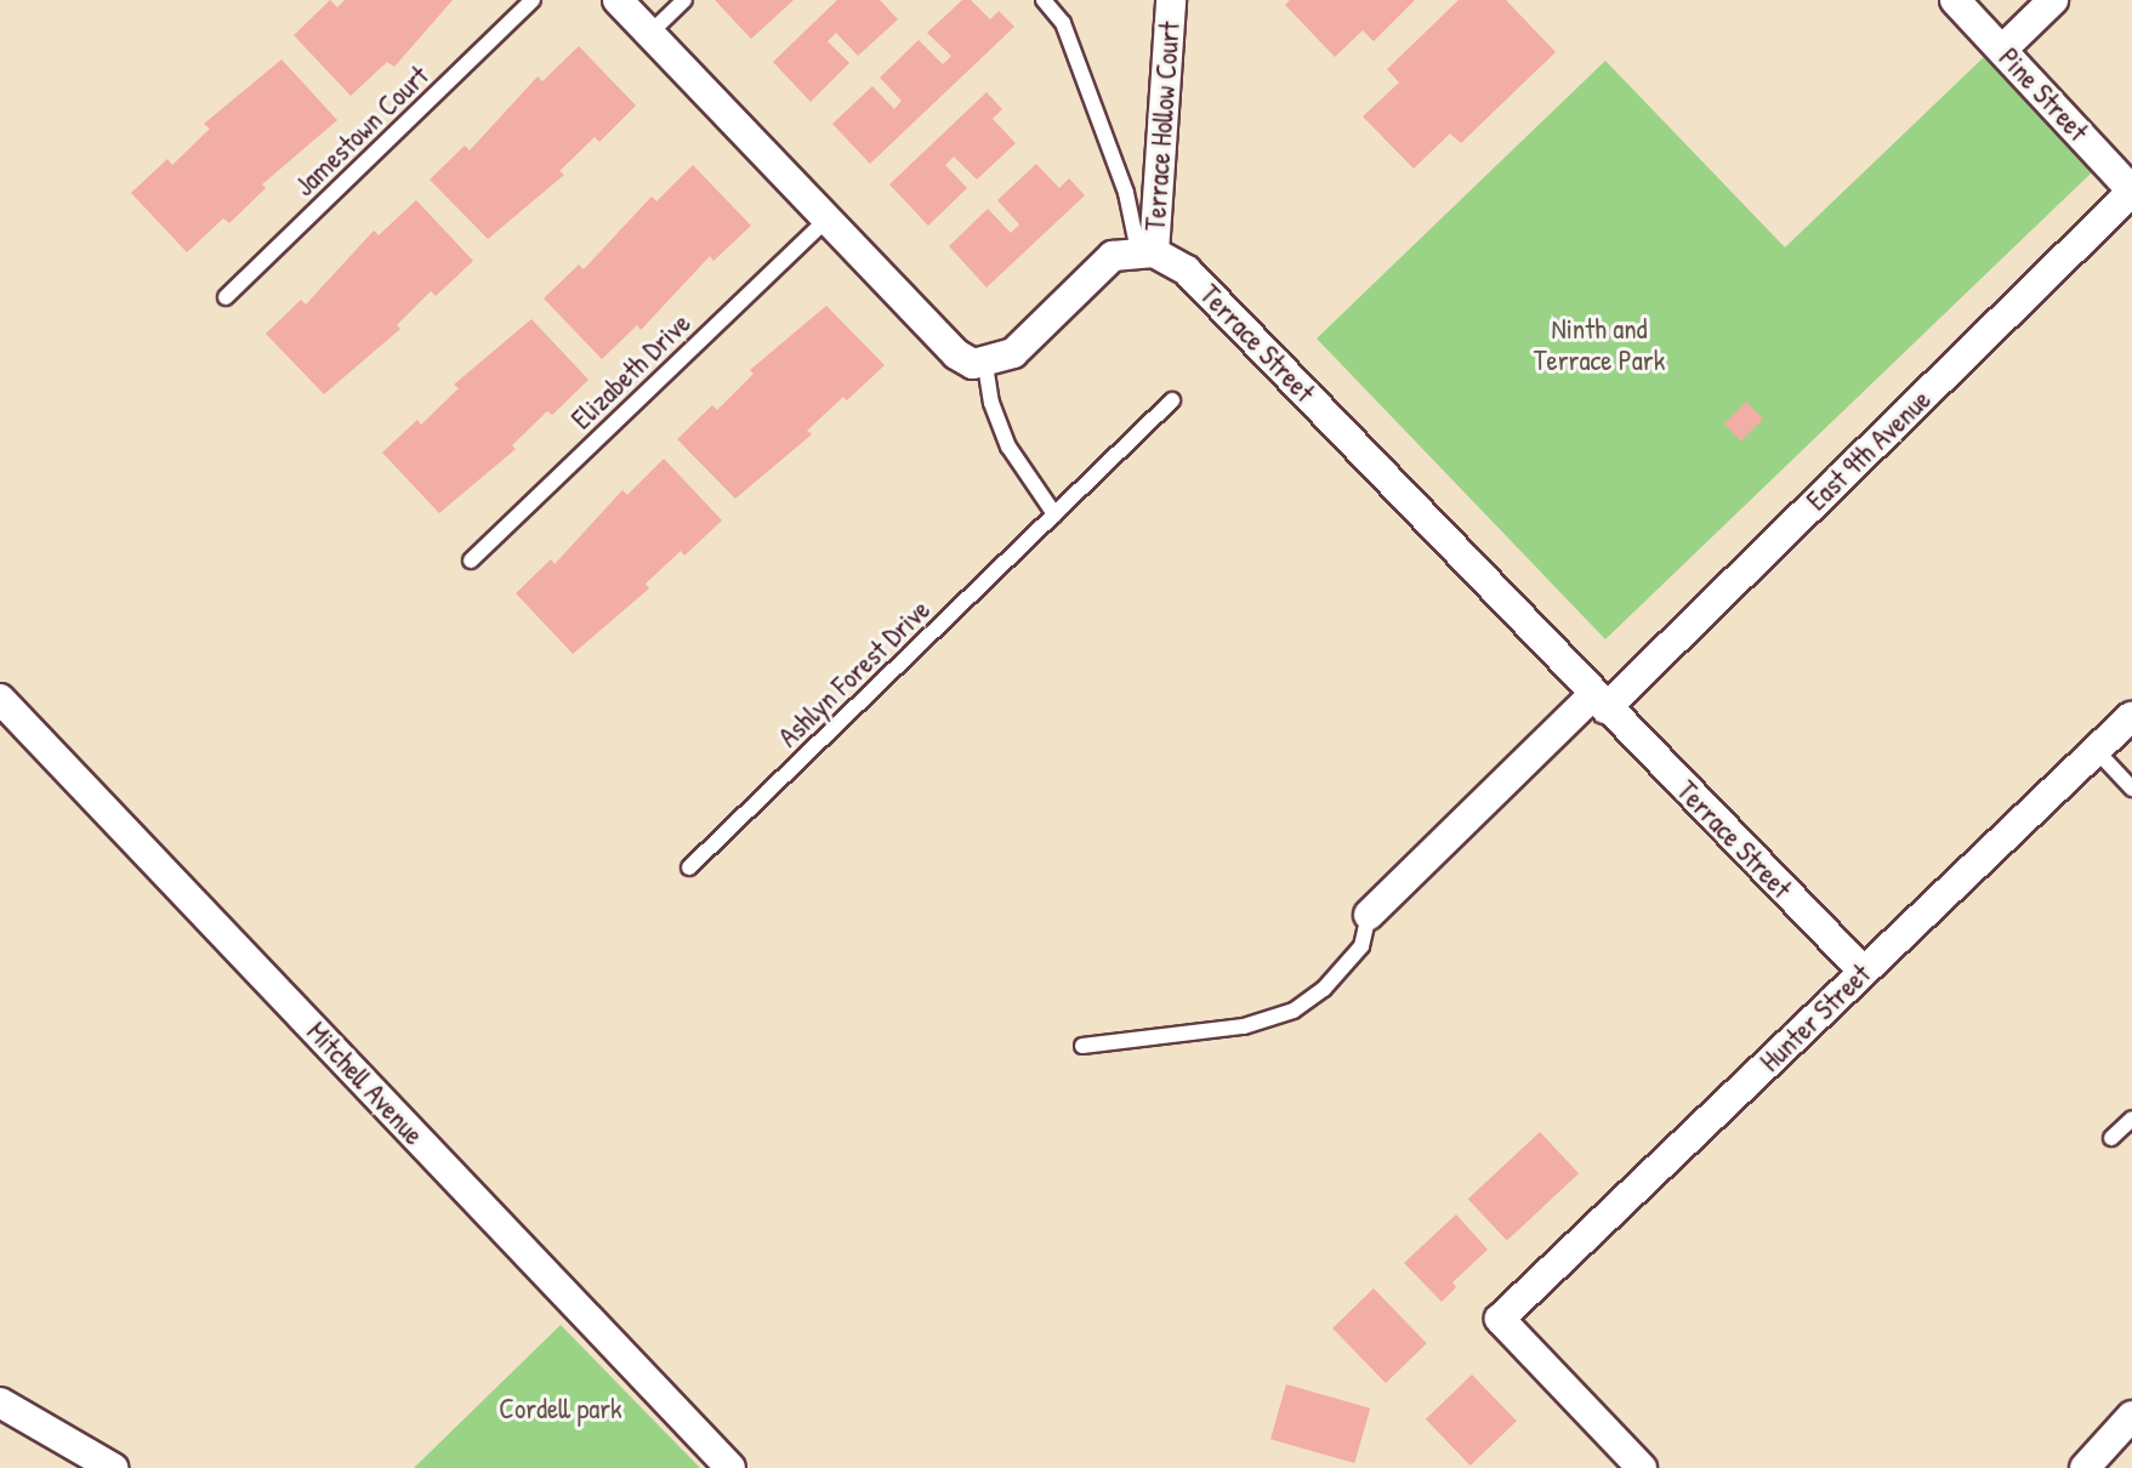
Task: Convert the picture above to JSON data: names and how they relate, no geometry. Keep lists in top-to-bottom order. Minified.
{"streets":{"street":["Pine Street","Terrace Hollow Court","Terrace Street","East 9th Avenue","Hunter Street","Mitchell Avenue"],"lane":["Jamestown Court","Elizabeth Drive","Ashlyn Forest Drive"]},"crossings":[["Pine Street","East 9th Avenue"],["Terrace Hollow Court","Terrace Street"],["Terrace Street","East 9th Avenue"],["Terrace Street","Hunter Street"]],"parks":["Ninth and Terrace Park","Cordell park"]}
